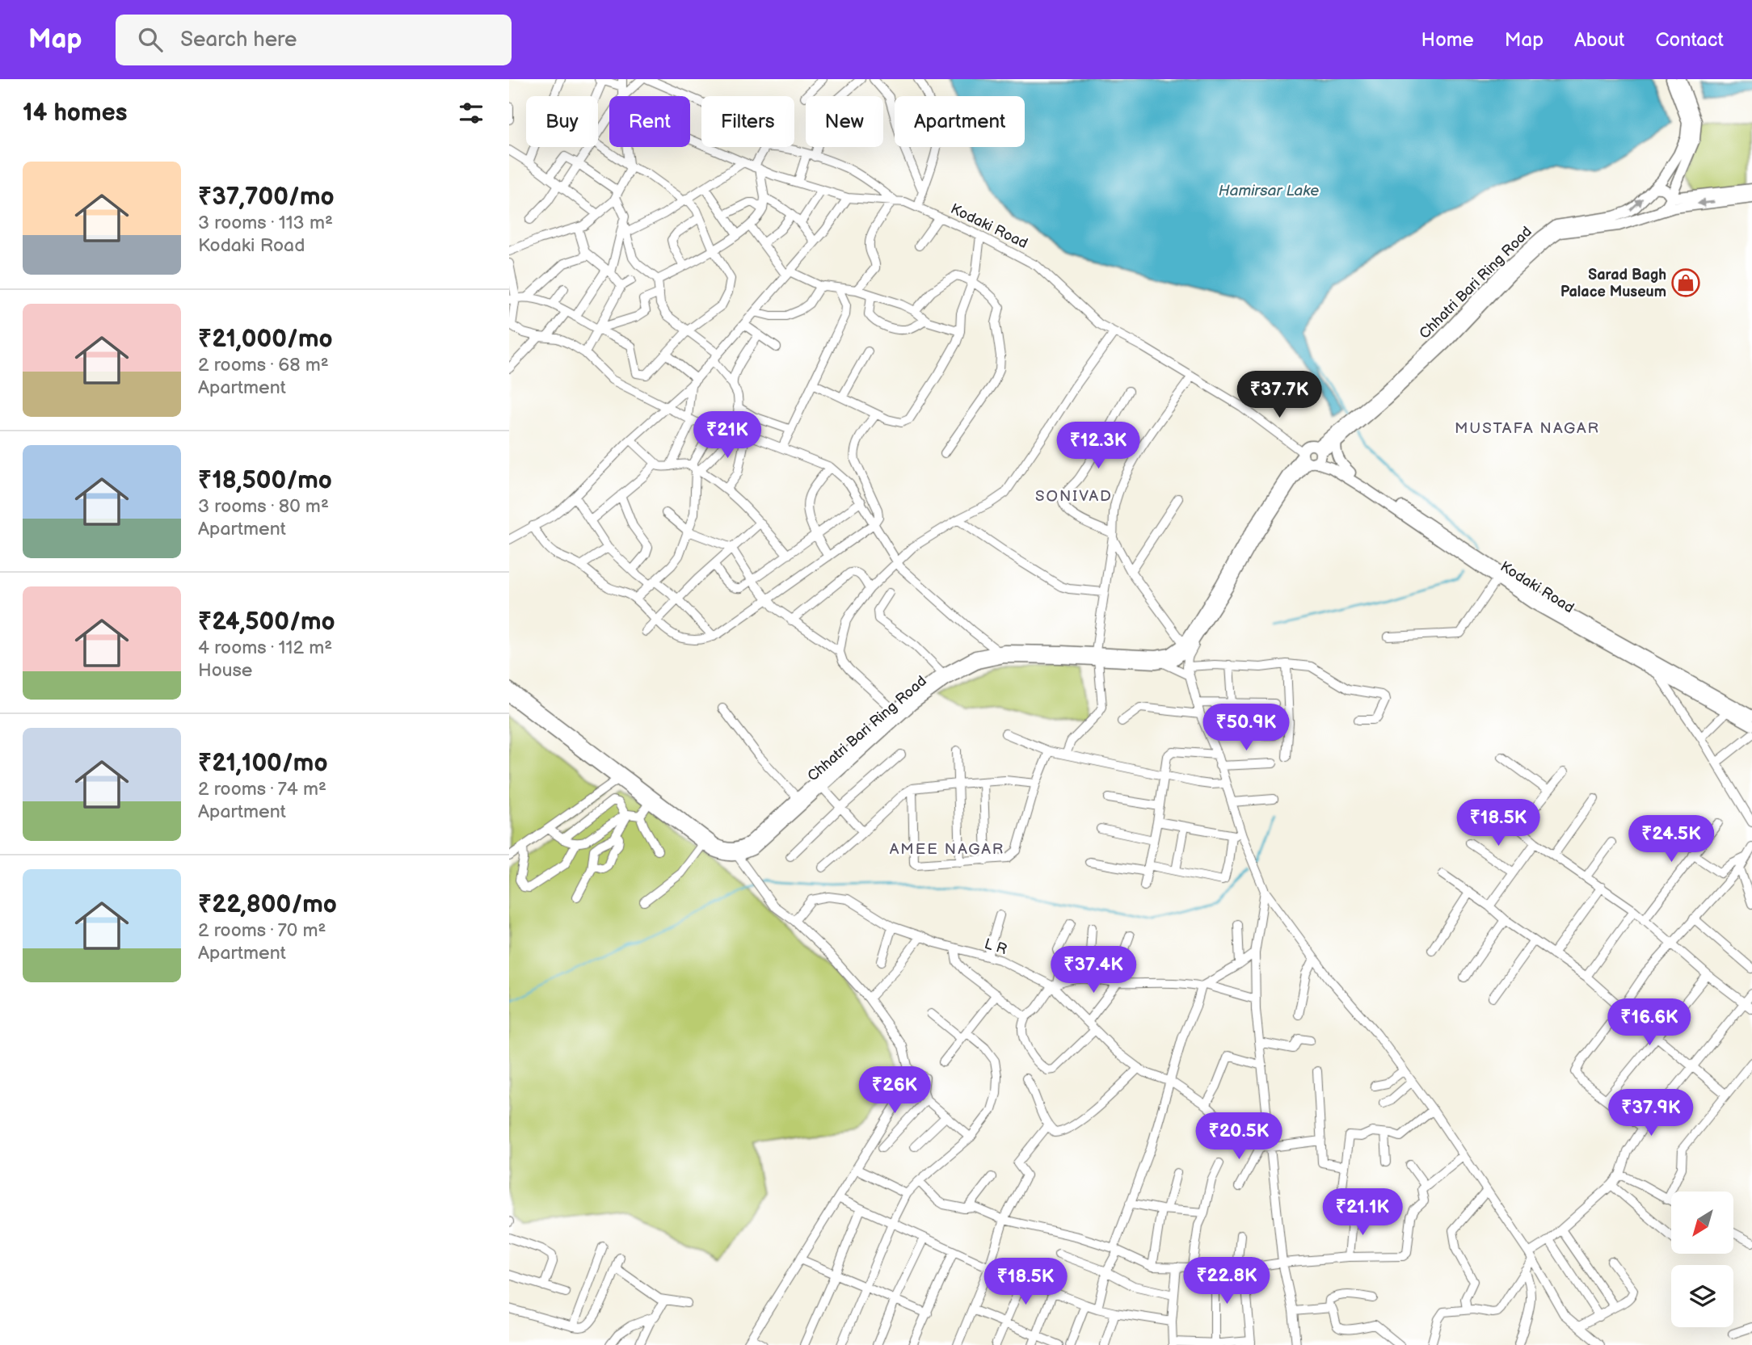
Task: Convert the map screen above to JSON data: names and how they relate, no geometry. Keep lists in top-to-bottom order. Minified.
{"streets":{"main road":["Kodaki Road","Chhatri Bari Ring Road"],"street":["L R"]},"crossings":[["Kodaki Road","Chhatri Bari Ring Road"]],"districts":["MUSTAFA NAGAR","SONIVAD","AMEE NAGAR"],"water":["Hamirsar Lake"],"places":{"shop":["Sarad Bagh Palace Museum"]},"north":"bottom left","page":{"header":"Map","search":"Search here","nav":["Home","Map","About","Contact"],"heading":"14 homes","chip":["Buy","Rent","Filters","New","Apartment"],"list":[{"name":"₹37,700/mo","note":"3 rooms · 113 m² · Kodaki Road"},{"name":"₹21,000/mo","note":"2 rooms · 68 m² · Apartment"},{"name":"₹18,500/mo","note":"3 rooms · 80 m² · Apartment"},{"name":"₹24,500/mo","note":"4 rooms · 112 m² · House"},{"name":"₹21,100/mo","note":"2 rooms · 74 m² · Apartment"},{"name":"₹22,800/mo","note":"2 rooms · 70 m² · Apartment"}],"price":["₹37.7K","₹21K","₹12.3K","₹50.9K","₹18.5K","₹24.5K","₹37.4K","₹16.6K","₹26K","₹37.9K","₹20.5K","₹21.1K","₹22.8K","₹18.5K"]}}
